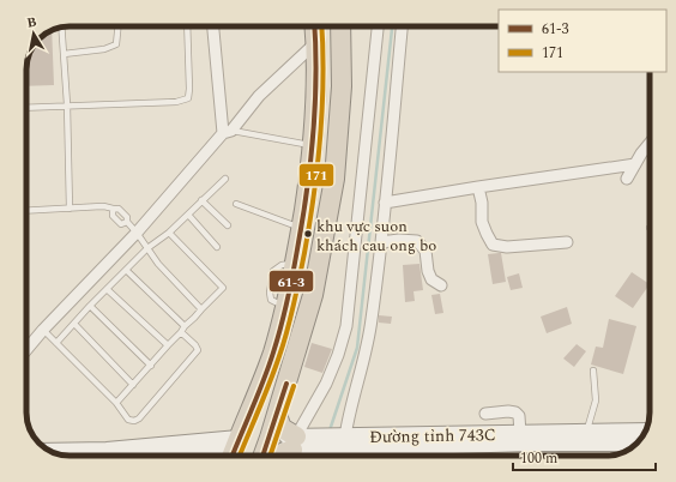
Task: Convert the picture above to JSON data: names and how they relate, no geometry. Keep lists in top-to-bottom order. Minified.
{"streets":{"main road":["Đường tỉnh 743C"]},"places":["khu vực suon khách cau ong bo"],"lines":["transit line 61-3","transit line 171"],"legend":["61-3","171"],"scale_bar":"100 m","north":"top"}
